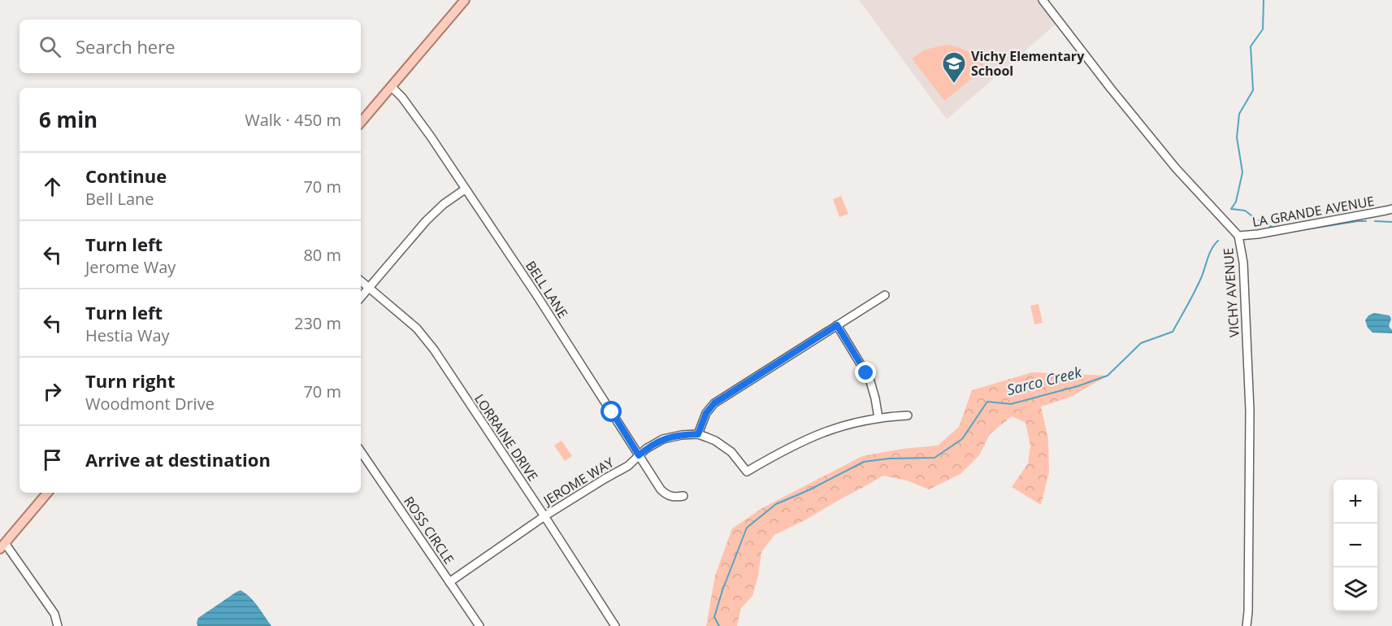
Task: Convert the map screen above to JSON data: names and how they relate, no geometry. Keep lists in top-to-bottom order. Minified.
{"streets":{"street":["LA GRANDE AVENUE","BELL LANE","VICHY AVENUE","LORRAINE DRIVE","JEROME WAY","ROSS CIRCLE"]},"crossings":[["LA GRANDE AVENUE","VICHY AVENUE"],["BELL LANE","JEROME WAY"],["LORRAINE DRIVE","JEROME WAY"],["JEROME WAY","ROSS CIRCLE"]],"water":["Sarco Creek"],"places":{"school or university":["Vichy Elementary School"]},"page":{"search":"Search here","heading":["6 min","Walk · 450 m"],"list":[["Continue","Bell Lane","70 m"],["Turn left","Jerome Way","80 m"],["Turn left","Hestia Way","230 m"],["Turn right","Woodmont Drive","70 m"],"Arrive at destination"],"map_buttons":["+","−"]}}
